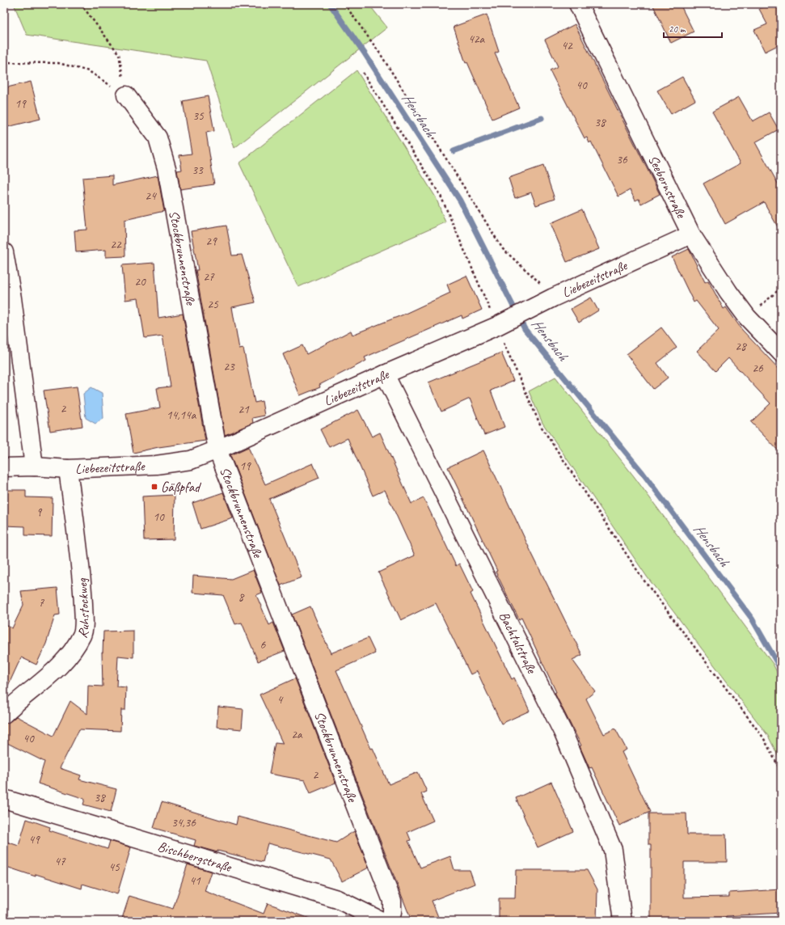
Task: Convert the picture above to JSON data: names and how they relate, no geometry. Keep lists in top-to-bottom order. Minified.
{"streets":{"street":["Seebornstraße","Stockbrunnenstraße","Liebezeitstraße","Ruhstockweg","Bachtalstraße","Bischbergstraße"]},"crossings":[["Seebornstraße","Liebezeitstraße"],["Stockbrunnenstraße","Liebezeitstraße"],["Liebezeitstraße","Ruhstockweg"],["Liebezeitstraße","Bachtalstraße"]],"water":["Hensbach"],"places":{"transit":["Gäßpfad"]},"house_numbers":["42a","42","40","19","35","38","36","33","24","29","22","27","20","25","28","23","26","2","21","14,14a","19","9","10","8","7","6","4","2a","40","2","38","34,36","49","47","45","41"],"scale_bar":"20 m"}
